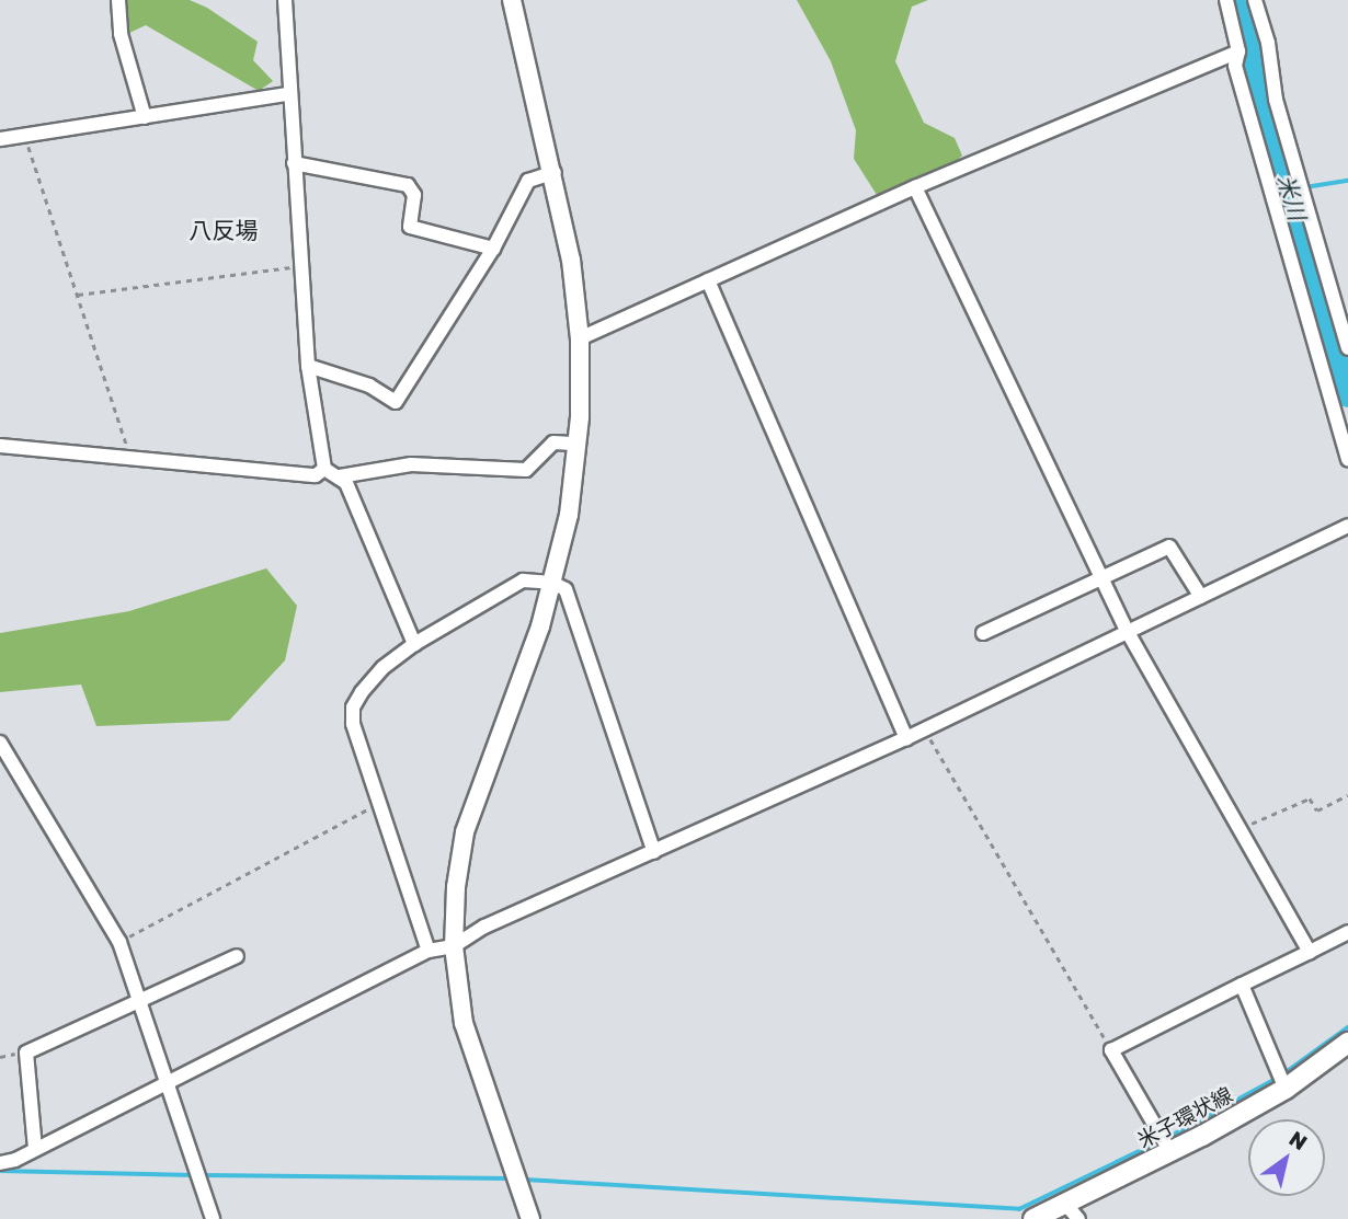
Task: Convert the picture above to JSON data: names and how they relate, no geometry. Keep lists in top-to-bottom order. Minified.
{"streets":{"main road":["米子環状線"]},"districts":["八反場"],"water":["米川"],"north":"top right"}
